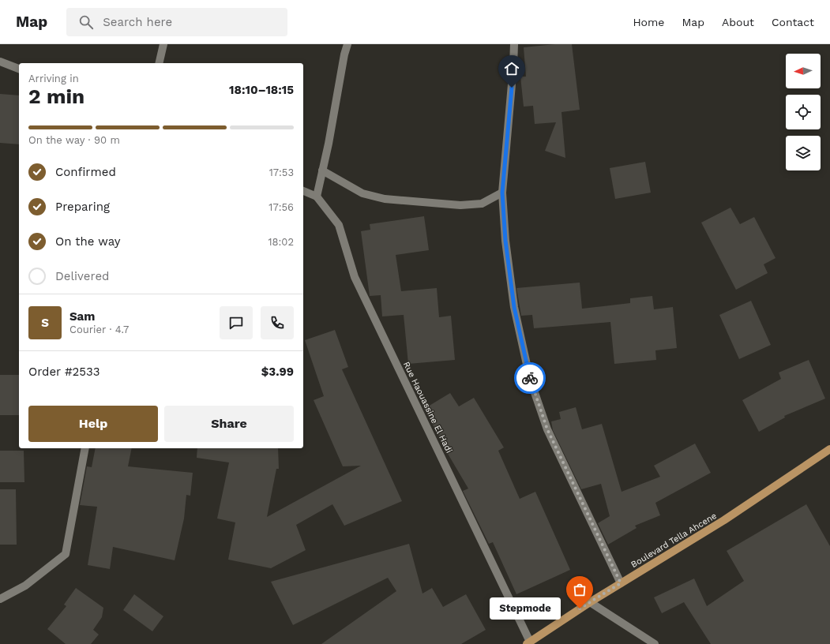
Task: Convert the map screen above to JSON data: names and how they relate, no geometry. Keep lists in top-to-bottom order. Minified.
{"streets":{"main road":["Boulevard Tella Ahcene"],"street":["Rue Haouassine El Hadi"]},"crossings":[["Rue Haouassine El Hadi","Boulevard Tella Ahcene"]],"places":["Stepmode"],"north":"left","page":{"header":"Map","search":"Search here","nav":["Home","Map","About","Contact"],"heading":["2 min","Arriving in","18:10–18:15"],"panel":["Sam","Courier · 4.7","Order #2533","$3.99"],"bar":"On the way · 90 m","list":[["Confirmed","17:53"],["Preparing","17:56"],["On the way","18:02"],"Delivered"],"round":"S","buttons":["Help","Share"],"bubble":"Stepmode"}}
